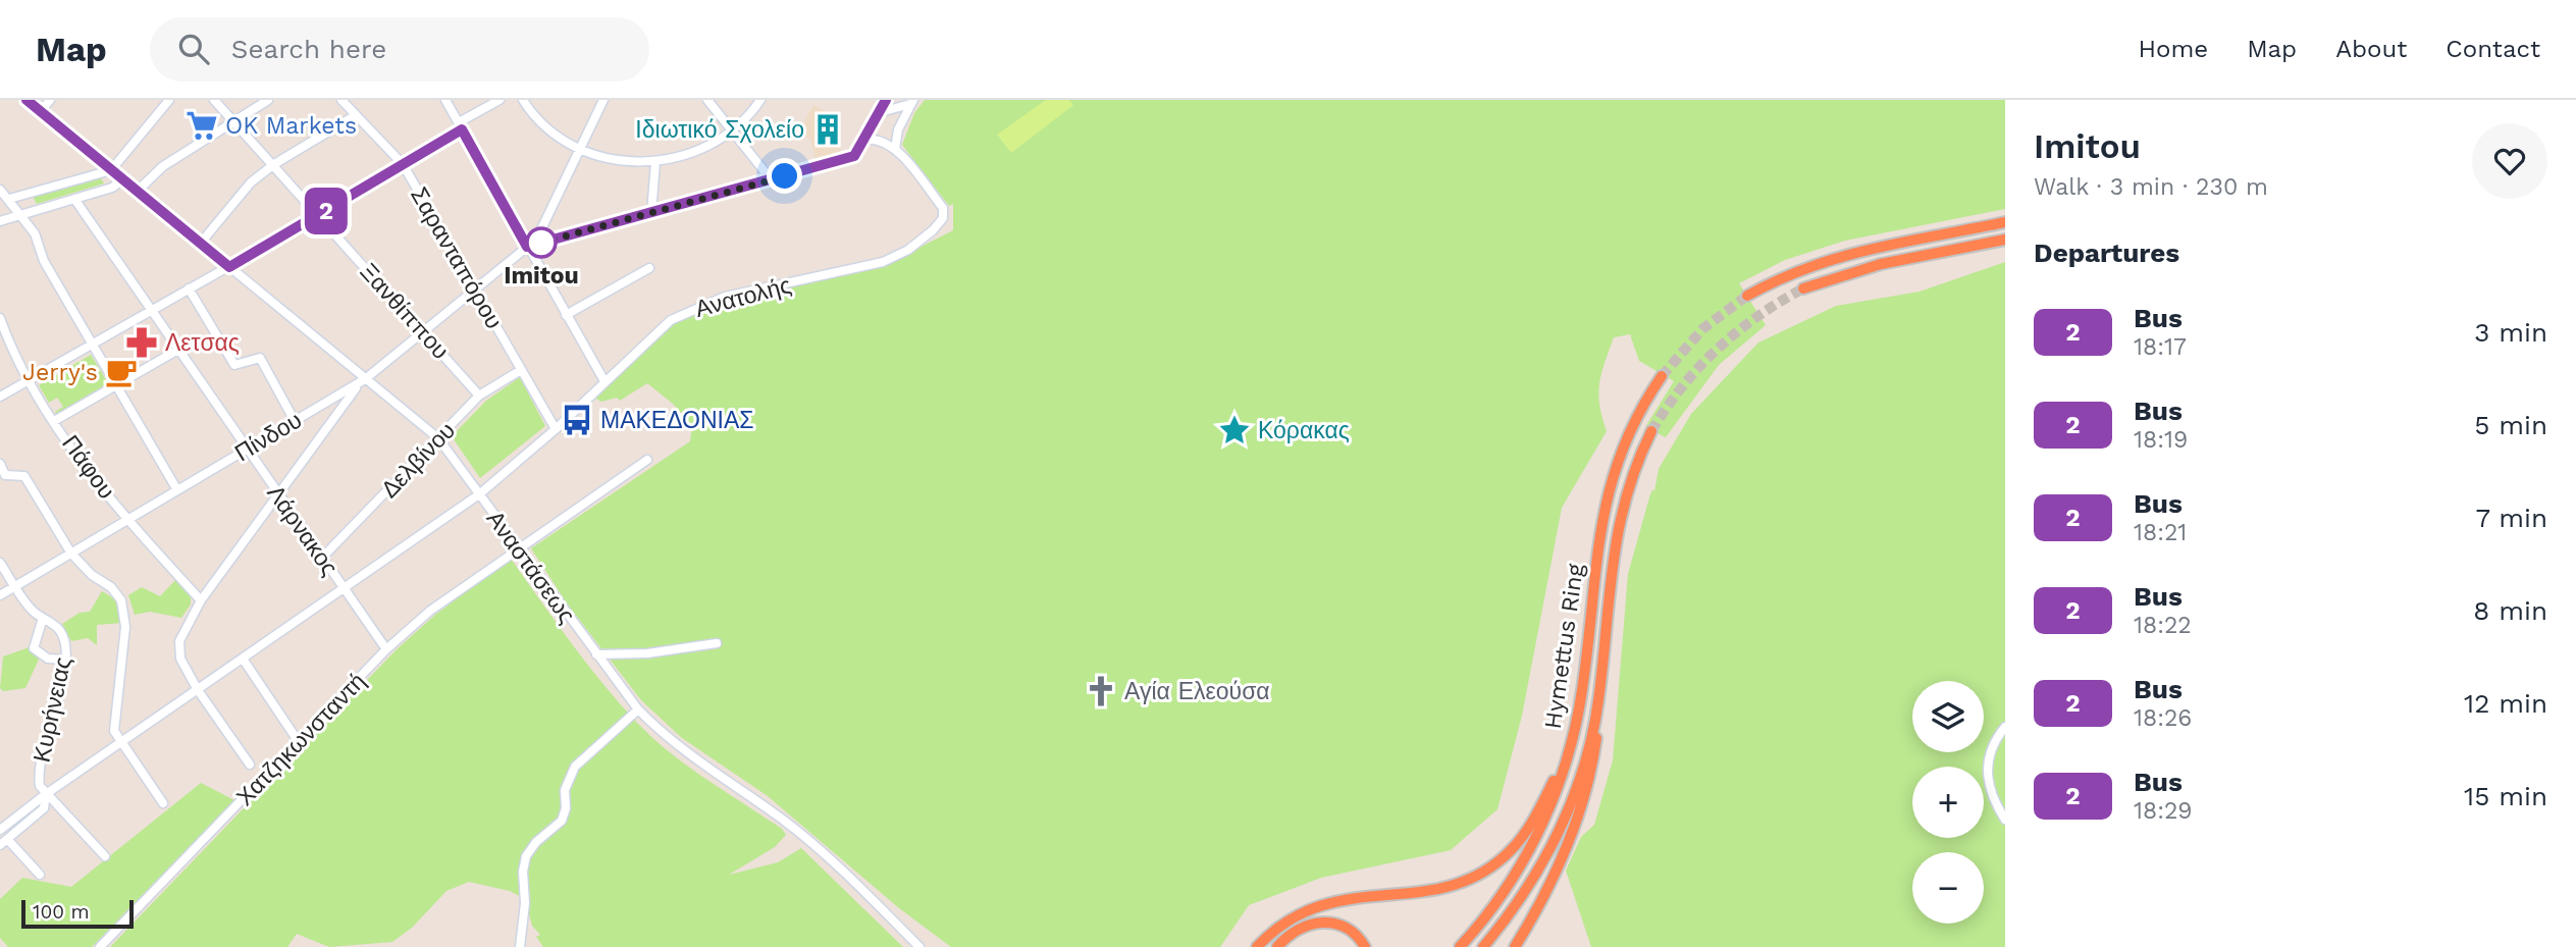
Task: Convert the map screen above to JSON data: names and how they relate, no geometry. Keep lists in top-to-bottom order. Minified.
{"streets":{"highway":["Hymettus Ring"],"street":["Σαρανταπόρου","Ανατολής","Ξανθίππου","Πίνδου","Δελβίνου","Πάφου","Λάρνακος","Αναστάσεως","Κυρήνειας","Χατζηκωνσταντή"]},"crossings":[["Σαρανταπόρου","Ανατολής"],["Σαρανταπόρου","Πίνδου"],["Σαρανταπόρου","Δελβίνου"],["Ανατολής","Λάρνακος"],["Ανατολής","Αναστάσεως"],["Ανατολής","Κυρήνειας"],["Ξανθίππου","Πίνδου"],["Ξανθίππου","Δελβίνου"],["Πίνδου","Πάφου"],["Πίνδου","Λάρνακος"],["Πίνδου","Αναστάσεως"],["Πίνδου","Κυρήνειας"],["Δελβίνου","Λάρνακος"],["Δελβίνου","Αναστάσεως"],["Λάρνακος","Χατζηκωνσταντή"],["Αναστάσεως","Χατζηκωνσταντή"]],"places":{"supermarket":["OK Markets"],"building":["Ιδιωτικό Σχολείο"],"other":["Imitou"],"pharmacy":["Λετσας"],"cafe":["Jerry's"],"bus stop":["ΜΑΚΕΔΟΝΙΑΣ"],"place":["Κόρακας"],"church":["Αγία Ελεούσα"]},"lines":["bus line 2"],"scale_bar":"100 m","page":{"header":"Map","search":"Search here","nav":["Home","Map","About","Contact"],"on_map":"2","heading":[["Imitou","Walk · 3 min · 230 m"],"Departures"],"list":[{"mark":"2","name":"Bus","note":"18:17","value":"3 min"},{"mark":"2","name":"Bus","note":"18:19","value":"5 min"},{"mark":"2","name":"Bus","note":"18:21","value":"7 min"},{"mark":"2","name":"Bus","note":"18:22","value":"8 min"},{"mark":"2","name":"Bus","note":"18:26","value":"12 min"},{"mark":"2","name":"Bus","note":"18:29","value":"15 min"}],"map_buttons":["+","−"],"scale":"100 m"}}
